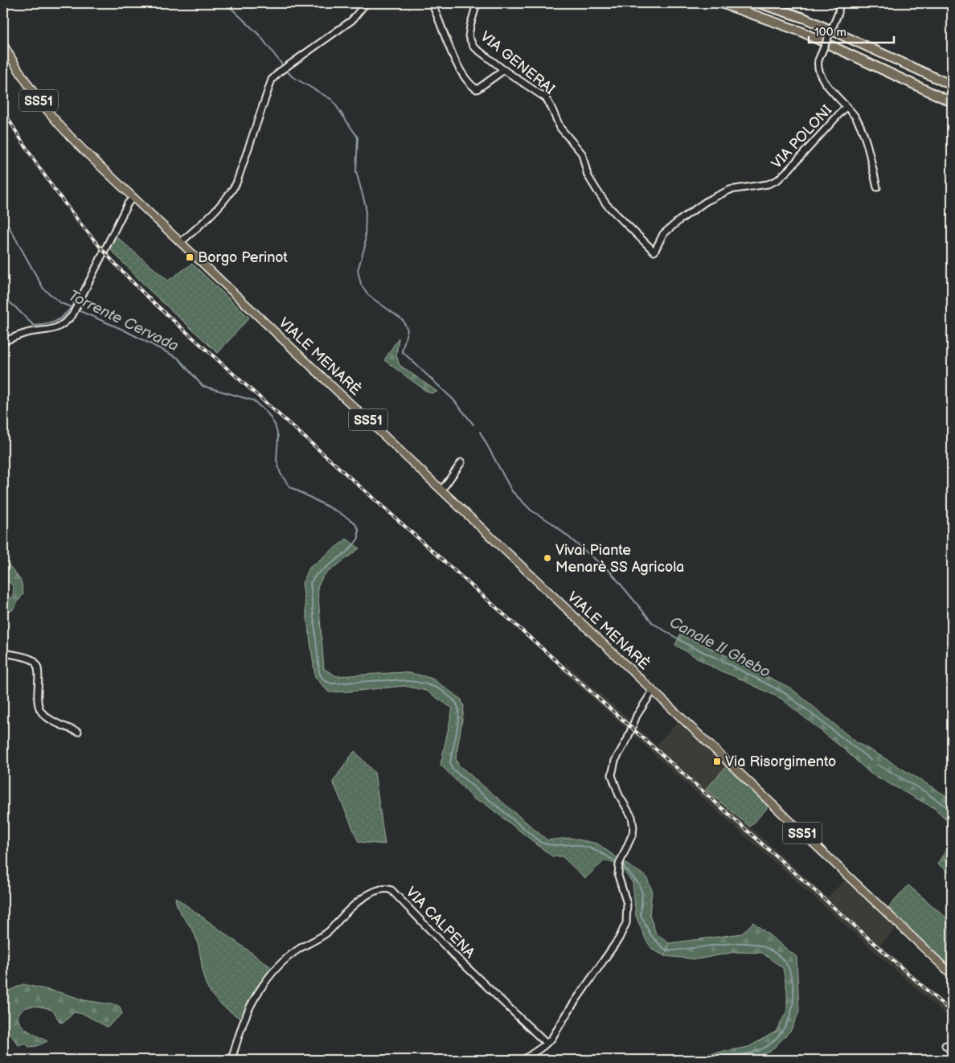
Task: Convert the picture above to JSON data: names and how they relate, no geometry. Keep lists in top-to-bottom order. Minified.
{"streets":{"main road":["SS51","VIALE MENARÈ"],"street":["VIA GENERAI","VIA POLONI","VIA CALPENA"]},"crossings":[["VIA GENERAI","VIA POLONI"],["SS51","VIALE MENARÈ"]],"water":["Torrente Cervada","Canale Il Ghebo"],"places":{"transit":["Borgo Perinot","Via Risorgimento"],"other":["Vivai Piante Menarè SS Agricola"]},"scale_bar":"100 m"}
